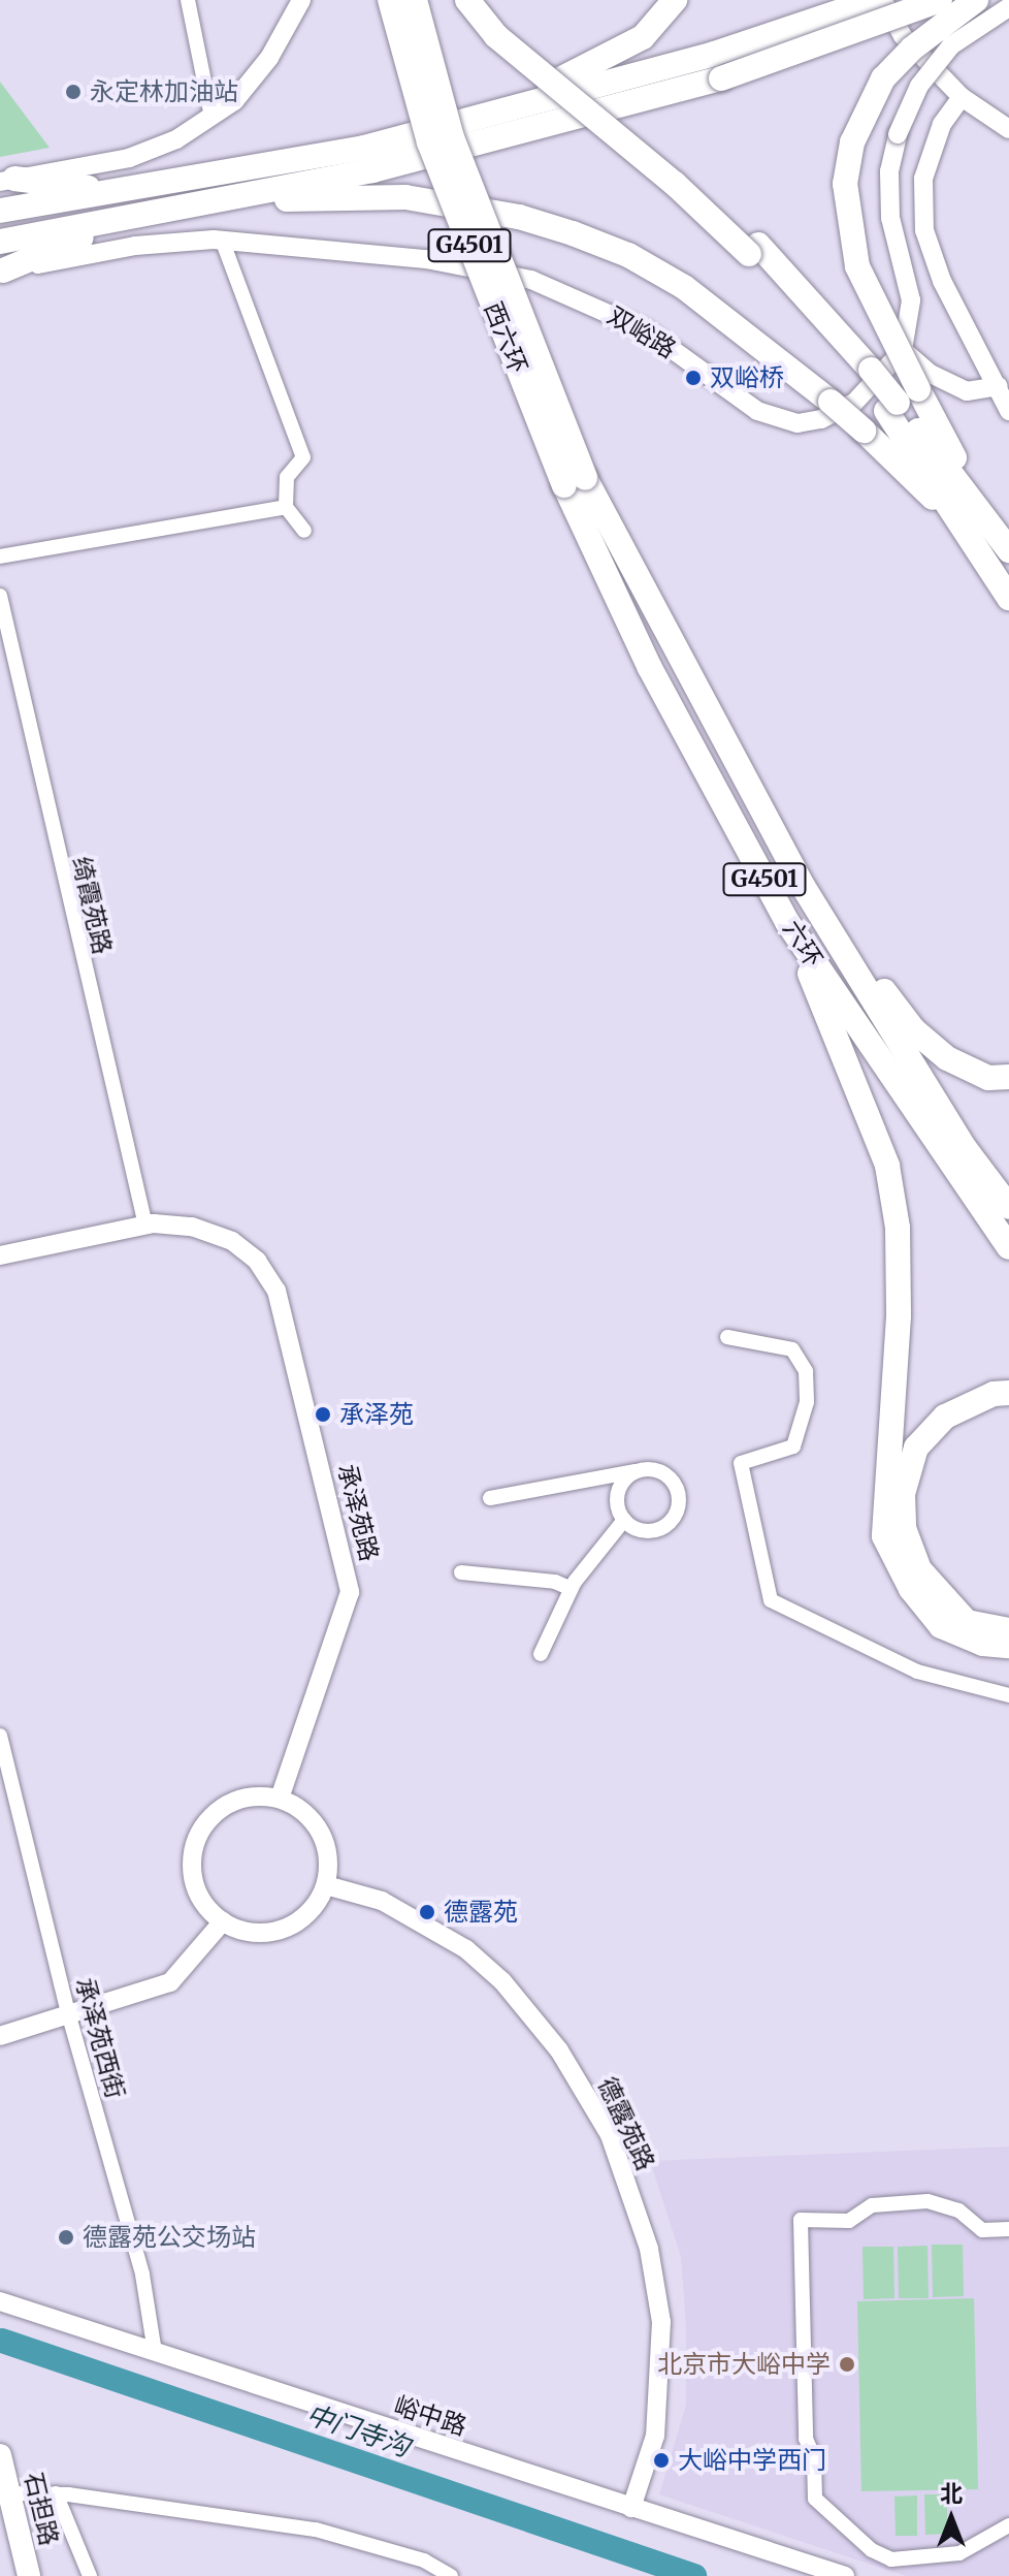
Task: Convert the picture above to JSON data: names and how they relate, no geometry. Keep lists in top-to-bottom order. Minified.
{"streets":{"highway":["G4501","西六环","六环"],"main road":["石担路"],"street":["双峪路","绮霞苑路","承泽苑路","承泽苑西街","德露苑路","峪中路"]},"crossings":[["西六环","六环"],["绮霞苑路","承泽苑路"],["承泽苑路","德露苑路"],["承泽苑西街","峪中路"],["德露苑路","峪中路"]],"water":["中门寺沟"],"places":["永定林加油站","双峪桥","承泽苑","德露苑","德露苑公交场站","北京市大峪中学","大峪中学西门"],"north":"top"}
